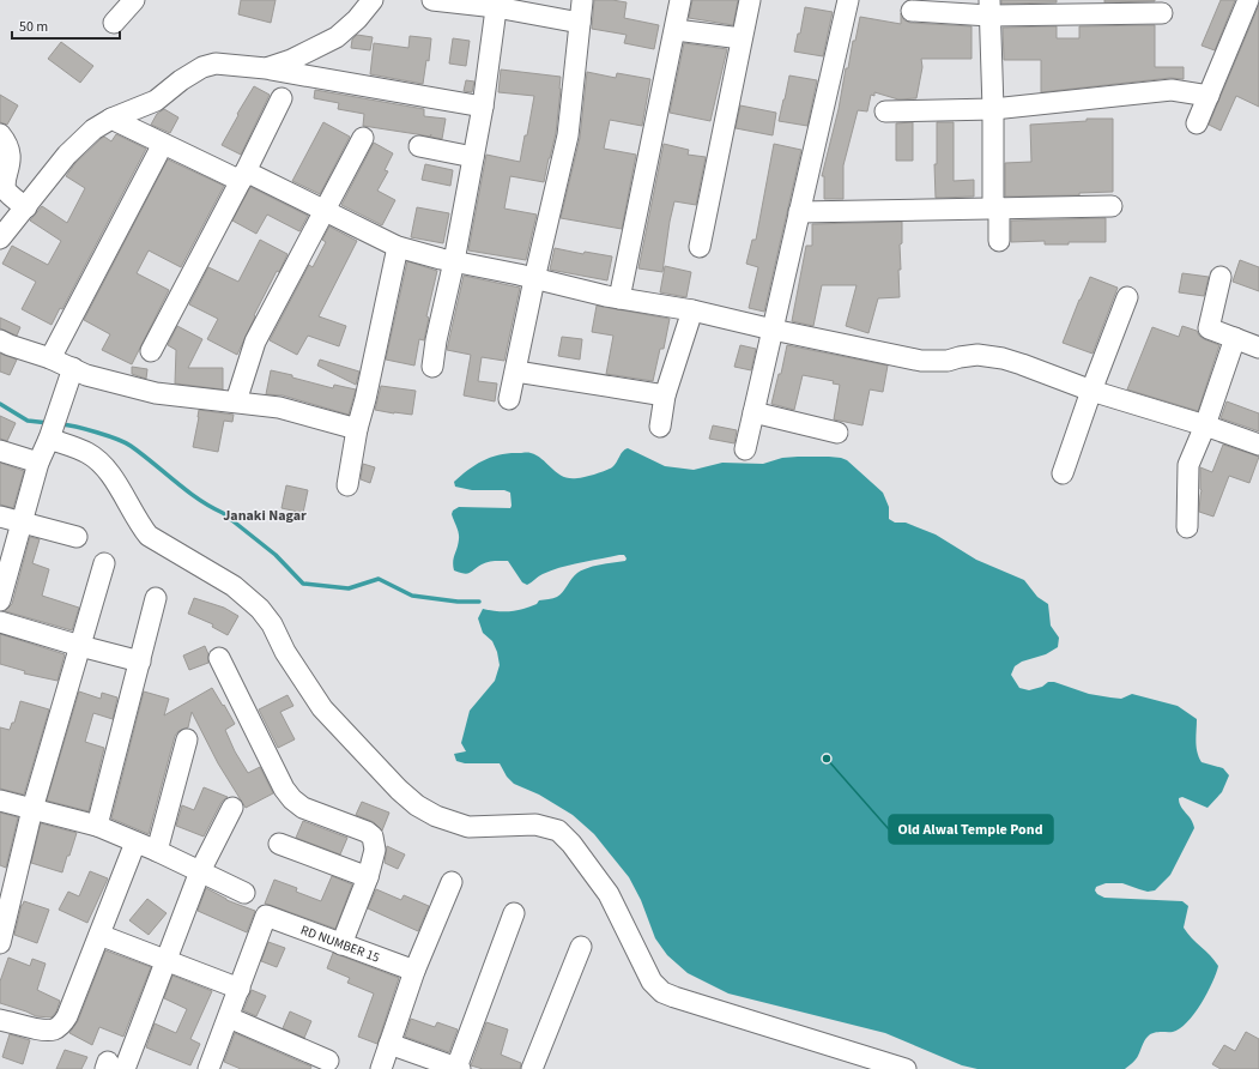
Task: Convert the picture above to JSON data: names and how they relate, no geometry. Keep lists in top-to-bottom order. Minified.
{"streets":{"street":["RD NUMBER 15"]},"districts":["Janaki Nagar"],"places":["Old Alwal Temple Pond"],"scale_bar":"50 m"}
